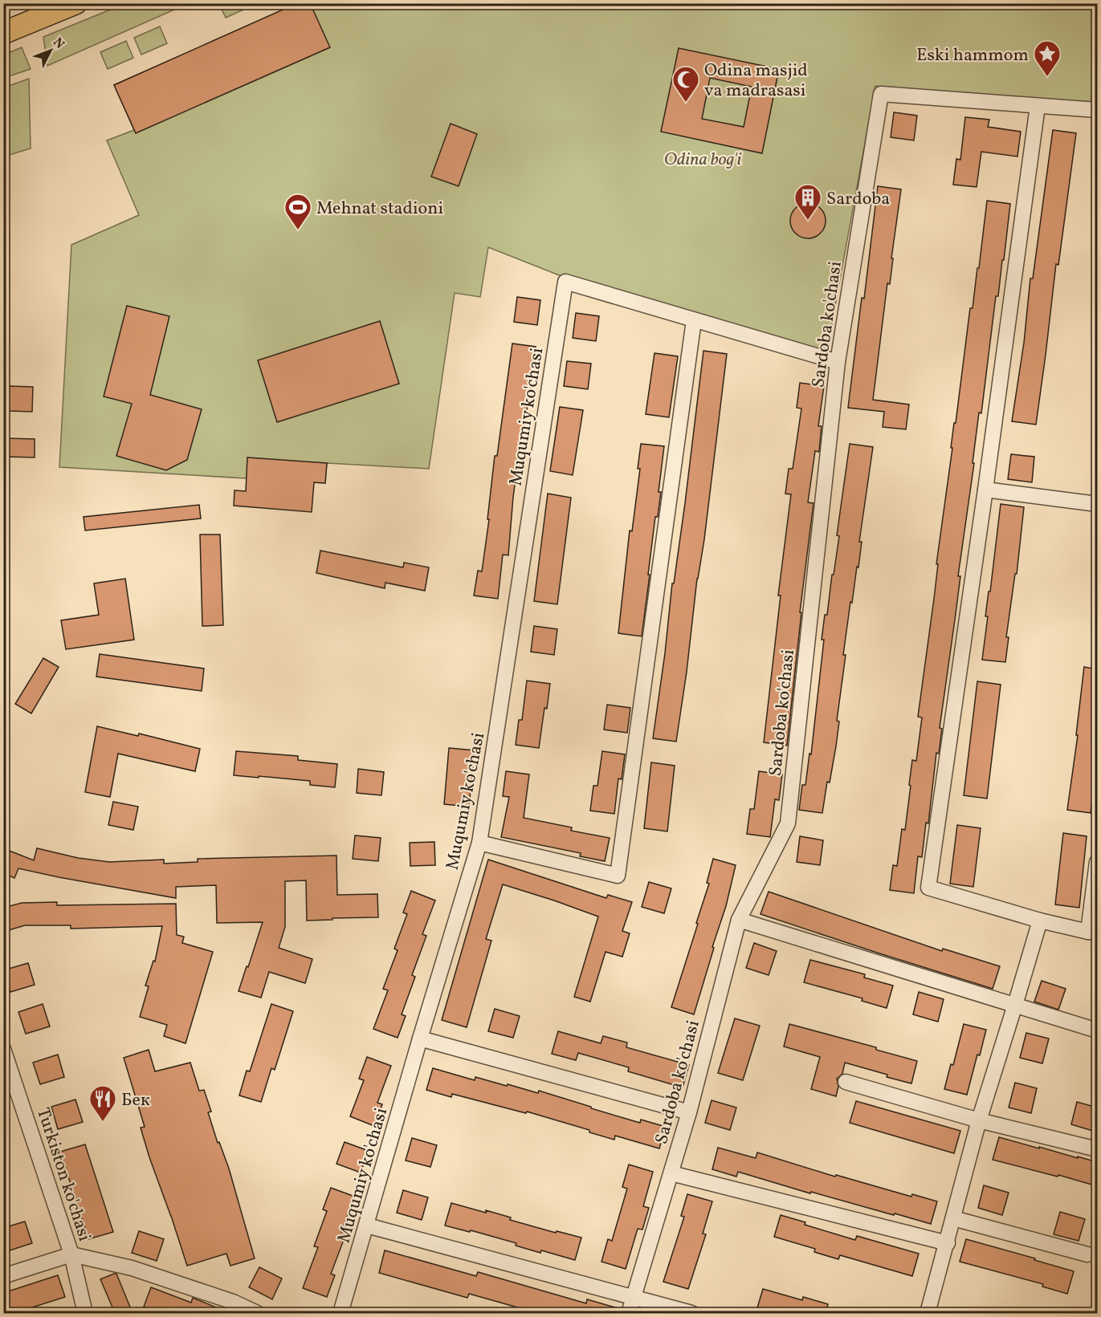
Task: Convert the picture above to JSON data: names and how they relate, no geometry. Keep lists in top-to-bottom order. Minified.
{"streets":{"street":["Sardoba ko'chasi","Muqumiy ko'chasi","Turkiston ko'chasi"]},"parks":["Odina bog'i"],"places":{"place":["Eski hammom"],"mosque":["Odina masjid va madrasasi"],"building":["Sardoba"],"sports":["Mehnat stadioni"],"restaurant":["Бек"]},"north":"top right"}
